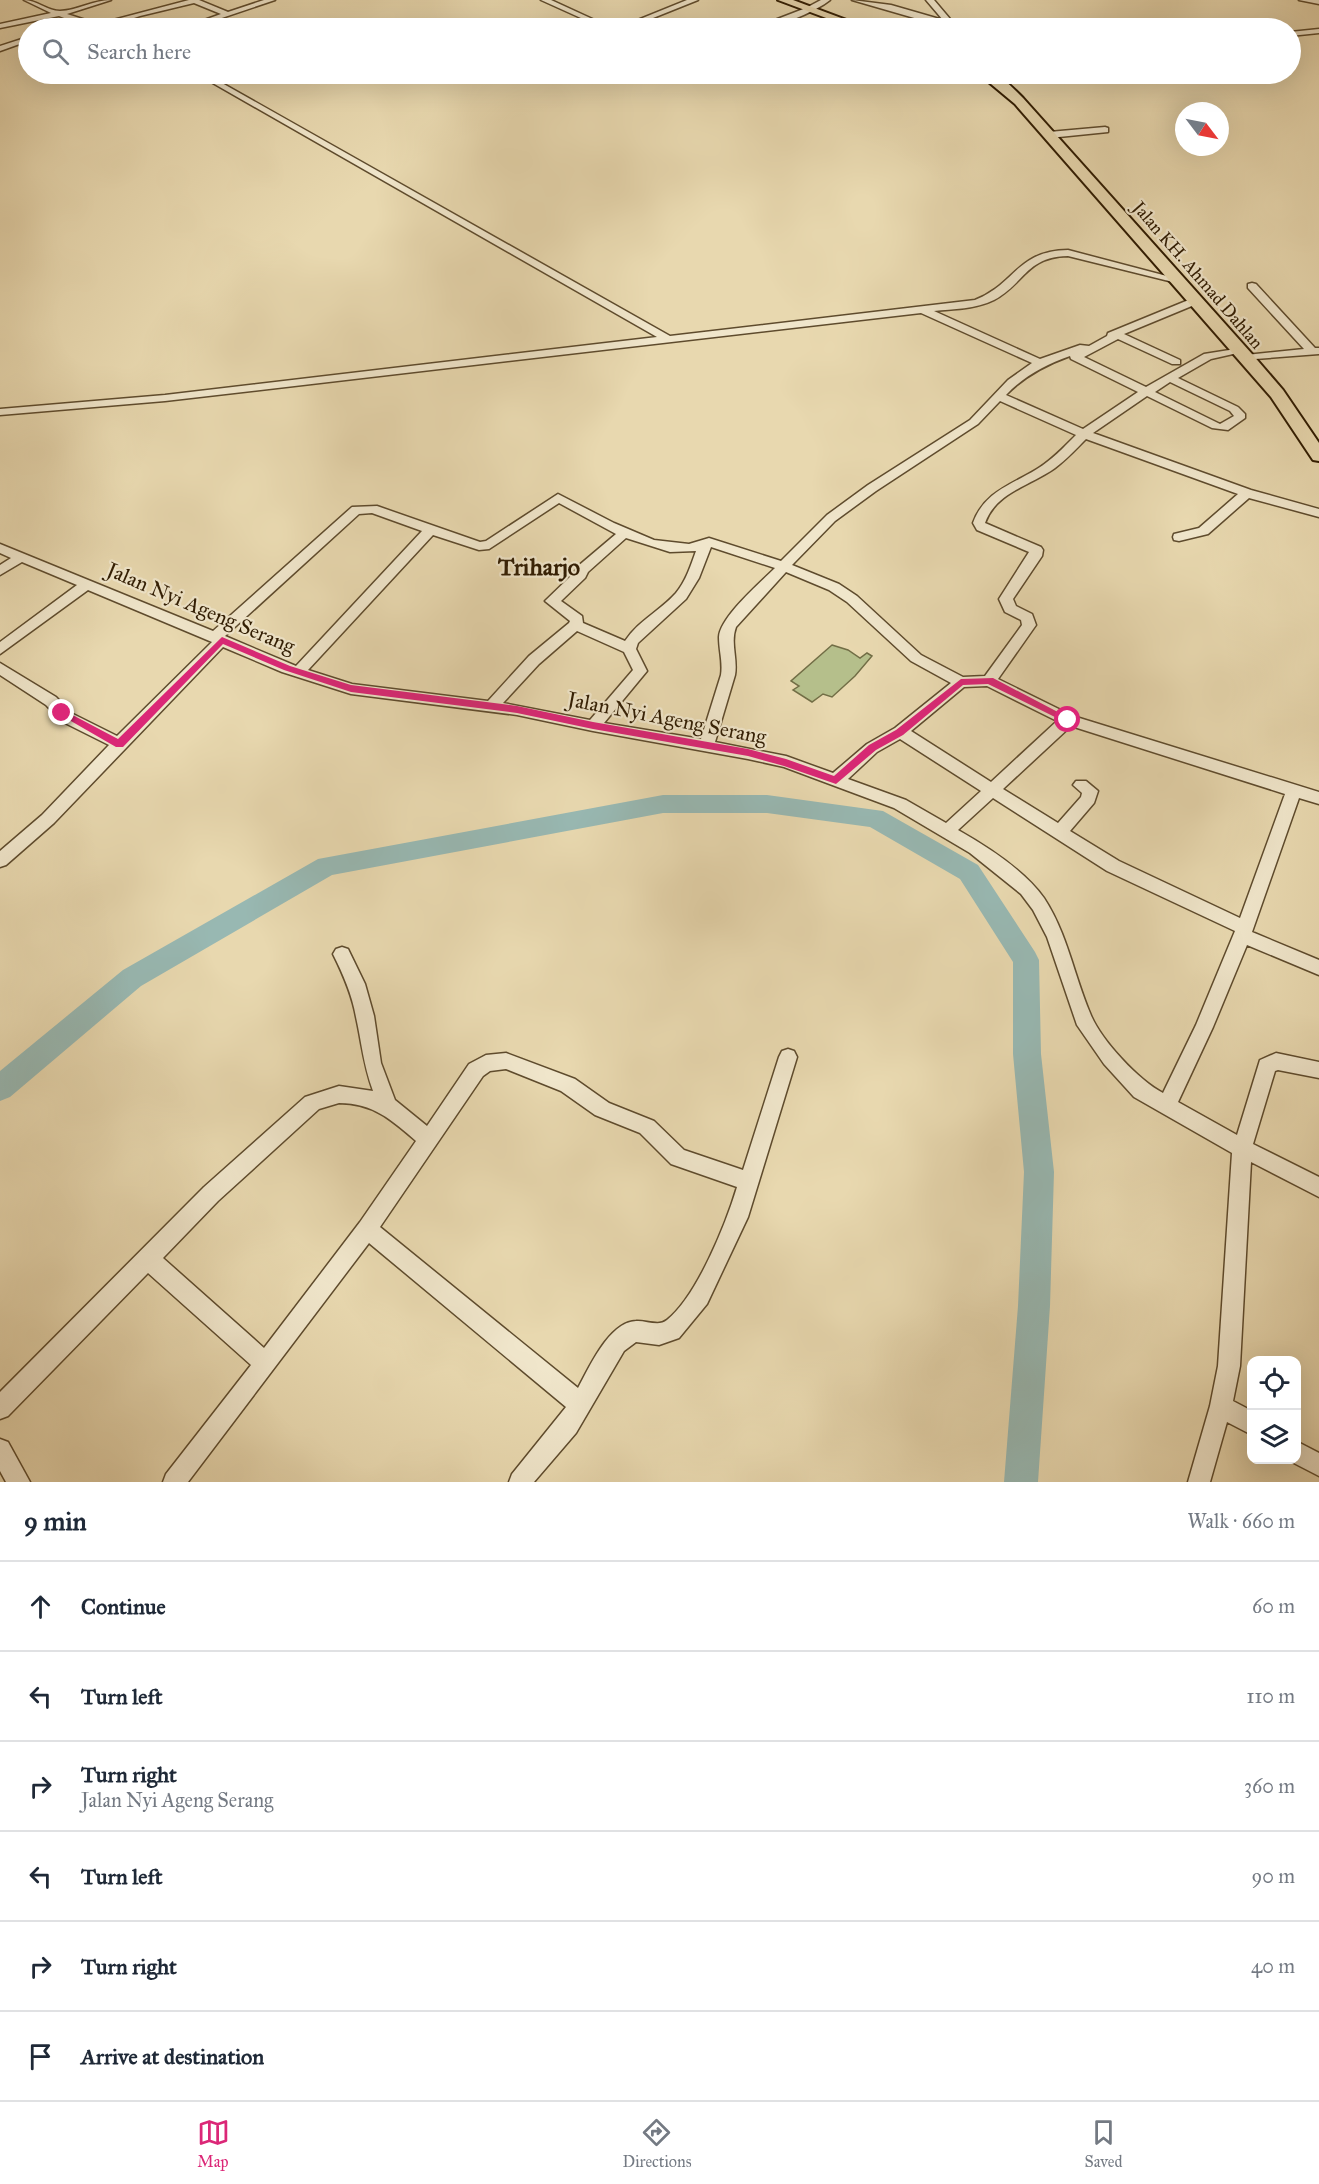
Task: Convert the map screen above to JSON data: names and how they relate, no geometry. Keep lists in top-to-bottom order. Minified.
{"streets":{"highway":["Jalan KH. Ahmad Dahlan"],"street":["Jalan Nyi Ageng Serang"]},"districts":["Triharjo"],"north":"bottom right","page":{"search":"Search here","heading":["9 min","Walk · 660 m"],"list":[["Continue","60 m"],["Turn left","110 m"],["Turn right","Jalan Nyi Ageng Serang","360 m"],["Turn left","90 m"],["Turn right","40 m"],"Arrive at destination"],"nav":["Map","Directions","Saved"]}}
